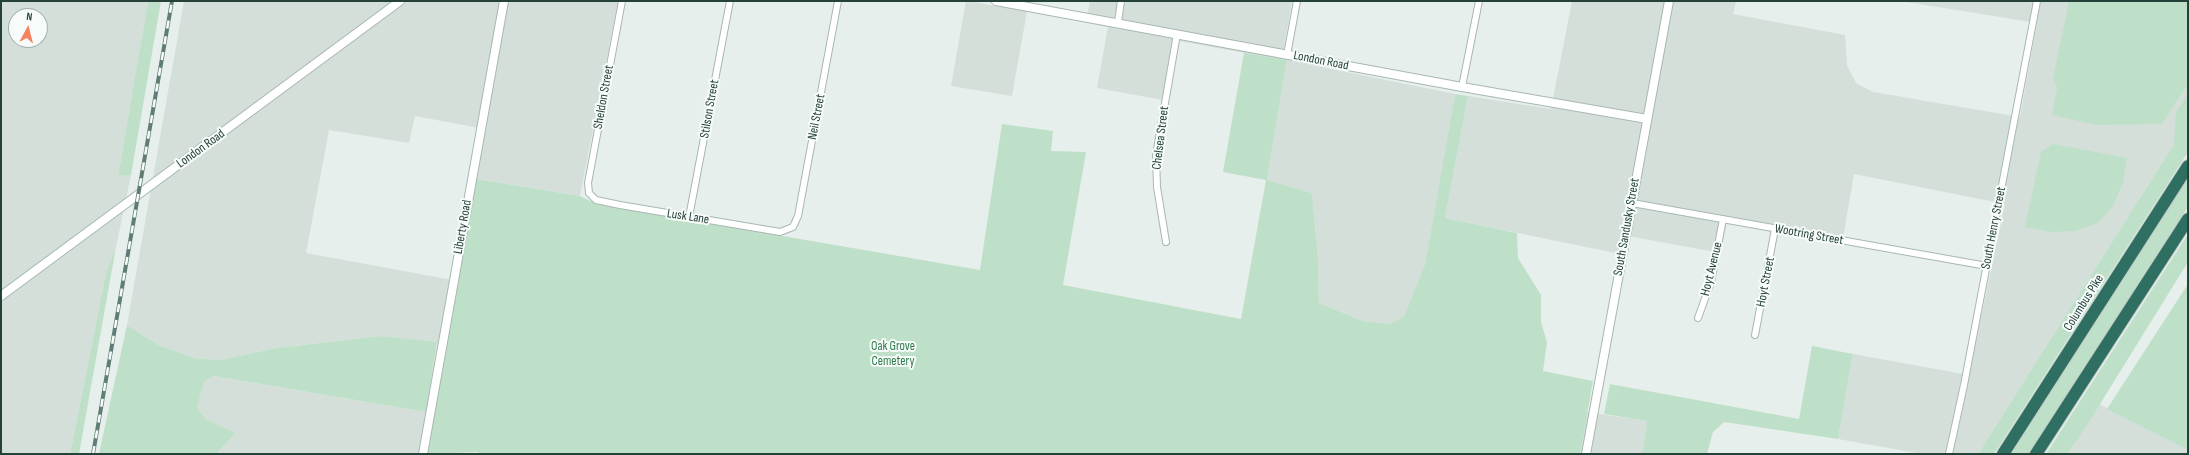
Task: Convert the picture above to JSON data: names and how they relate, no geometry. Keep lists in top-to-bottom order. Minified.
{"streets":{"highway":["Columbus Pike"],"street":["London Road","Sheldon Street","Stilson Street","Neil Street","Chelsea Street","Lusk Lane","Liberty Road","South Sandusky Street","South Henry Street","Wootring Street","Hoyt Avenue","Hoyt Street"]},"crossings":[["London Road","Chelsea Street"],["London Road","South Sandusky Street"],["Sheldon Street","Lusk Lane"],["Stilson Street","Lusk Lane"],["Neil Street","Lusk Lane"],["South Sandusky Street","Wootring Street"],["South Henry Street","Wootring Street"],["Wootring Street","Hoyt Avenue"],["Wootring Street","Hoyt Street"]],"parks":["Oak Grove Cemetery"],"north":"top"}
